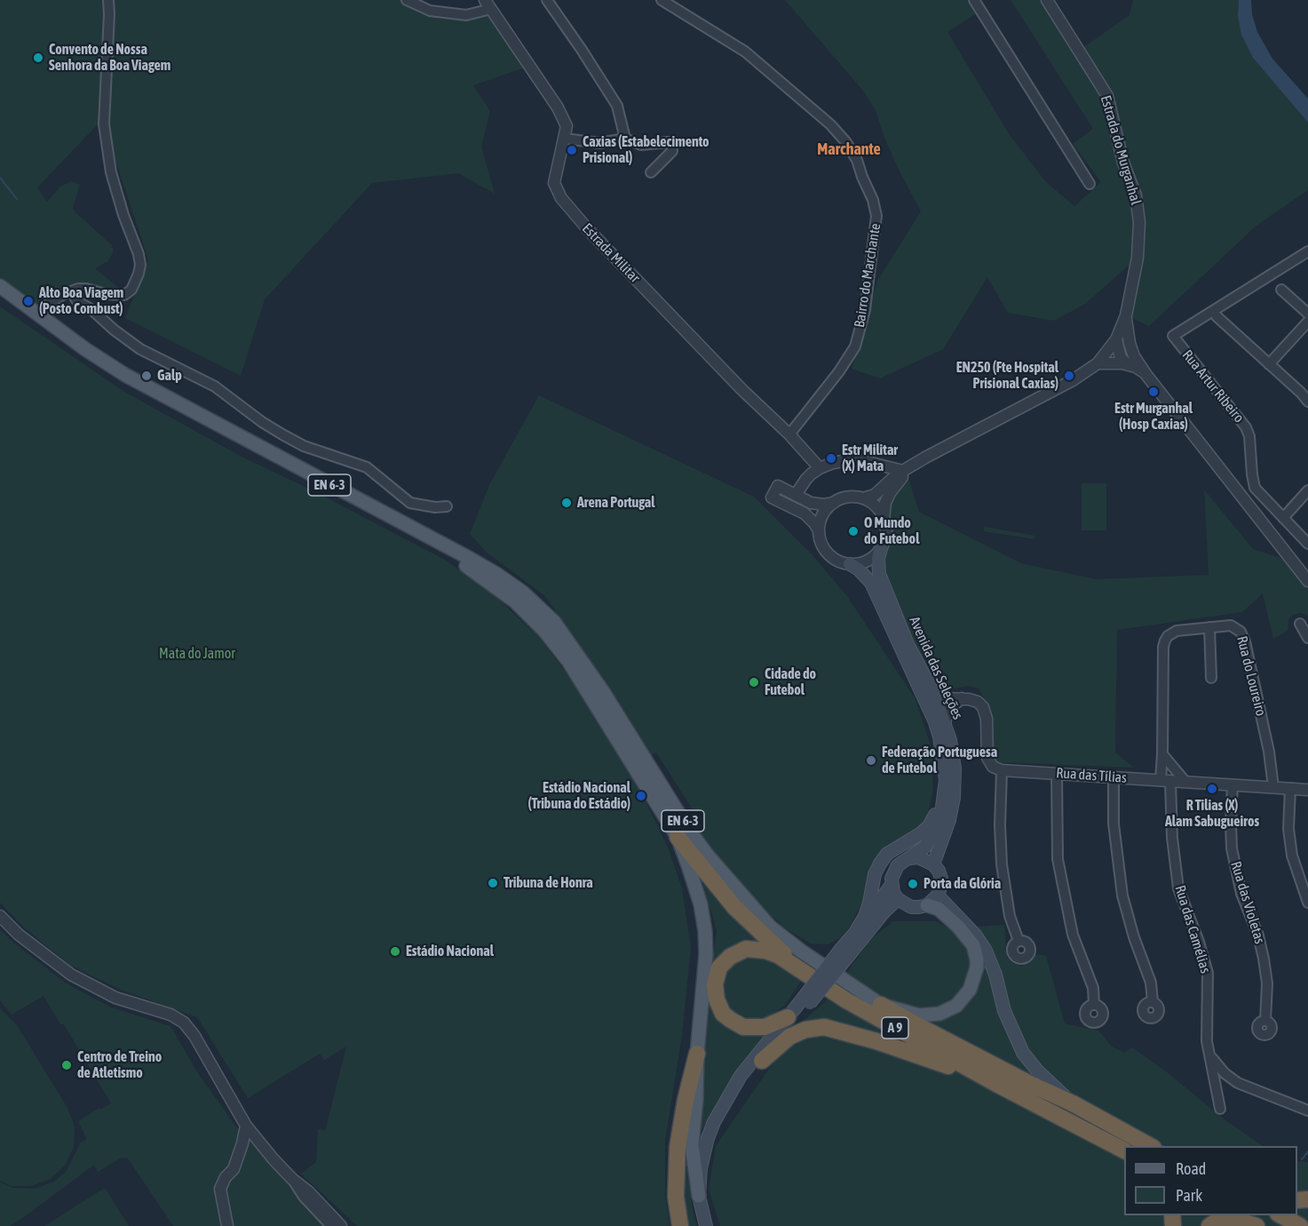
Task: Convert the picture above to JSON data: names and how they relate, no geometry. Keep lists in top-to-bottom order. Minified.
{"streets":{"highway":["A 9"],"main road":["EN 6-3","Avenida das Seleções"],"street":["Estrada do Murganhal","Estrada Militar","Bairro do Marchante","Rua Artur Ribeiro","Rua do Loureiro","Rua das Tílias","Rua das Violetas","Rua das Camélias"]},"crossings":[["Estrada Militar","Bairro do Marchante"],["EN 6-3","A 9"],["Rua do Loureiro","Rua das Tílias"],["Rua do Loureiro","Rua das Camélias"],["Rua das Tílias","Rua das Violetas"],["Rua das Tílias","Rua das Camélias"]],"districts":["Marchante"],"parks":["Mata do Jamor"],"places":["Convento de Nossa Senhora da Boa Viagem","Caxias (Estabelecimento Prisional)","Alto Boa Viagem (Posto Combust)","Galp","EN250 (Fte Hospital Prisional Caxias)","Estr Murganhal (Hosp Caxias)","Estr Militar (X) Mata","Arena Portugal","O Mundo do Futebol","Cidade do Futebol","Federação Portuguesa de Futebol","R Tilias (X) Alam Sabugueiros","Estádio Nacional (Tribuna do Estádio)","Tribuna de Honra","Porta da Glória","Estádio Nacional","Centro de Treino de Atletismo"],"legend":["Road","Park"]}
